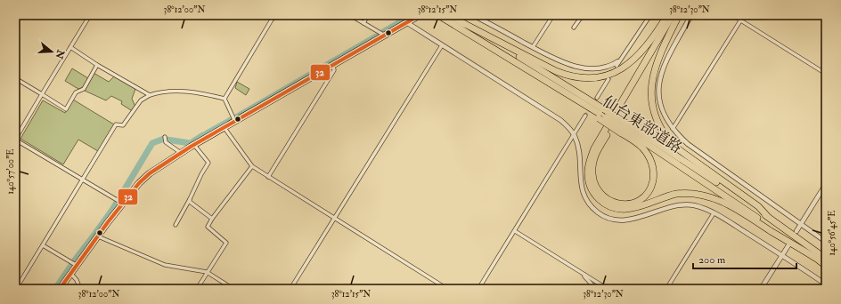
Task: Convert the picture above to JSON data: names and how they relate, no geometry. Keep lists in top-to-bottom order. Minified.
{"streets":{"highway":["仙台東部道路"]},"lines":["transit line 32"],"scale_bar":"200 m","north":"right","coordinates":["38°12'00\"N","38°12'15\"N","38°12'30\"N","140°57'00\"E","140°56'45\"E"]}
